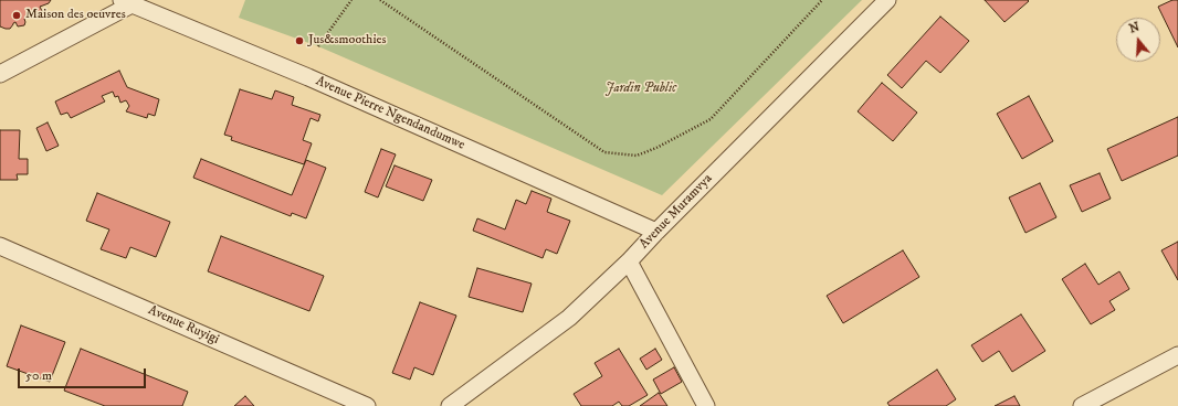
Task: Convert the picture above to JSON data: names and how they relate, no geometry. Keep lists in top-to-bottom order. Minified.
{"streets":{"street":["Avenue Pierre Ngendandumwe","Avenue Muramvya","Avenue Ruyigi"]},"crossings":[["Avenue Pierre Ngendandumwe","Avenue Muramvya"]],"parks":["Jardin Public"],"places":["Maison des oeuvres","Jus&smoothies"],"scale_bar":"50 m","north":"top"}
